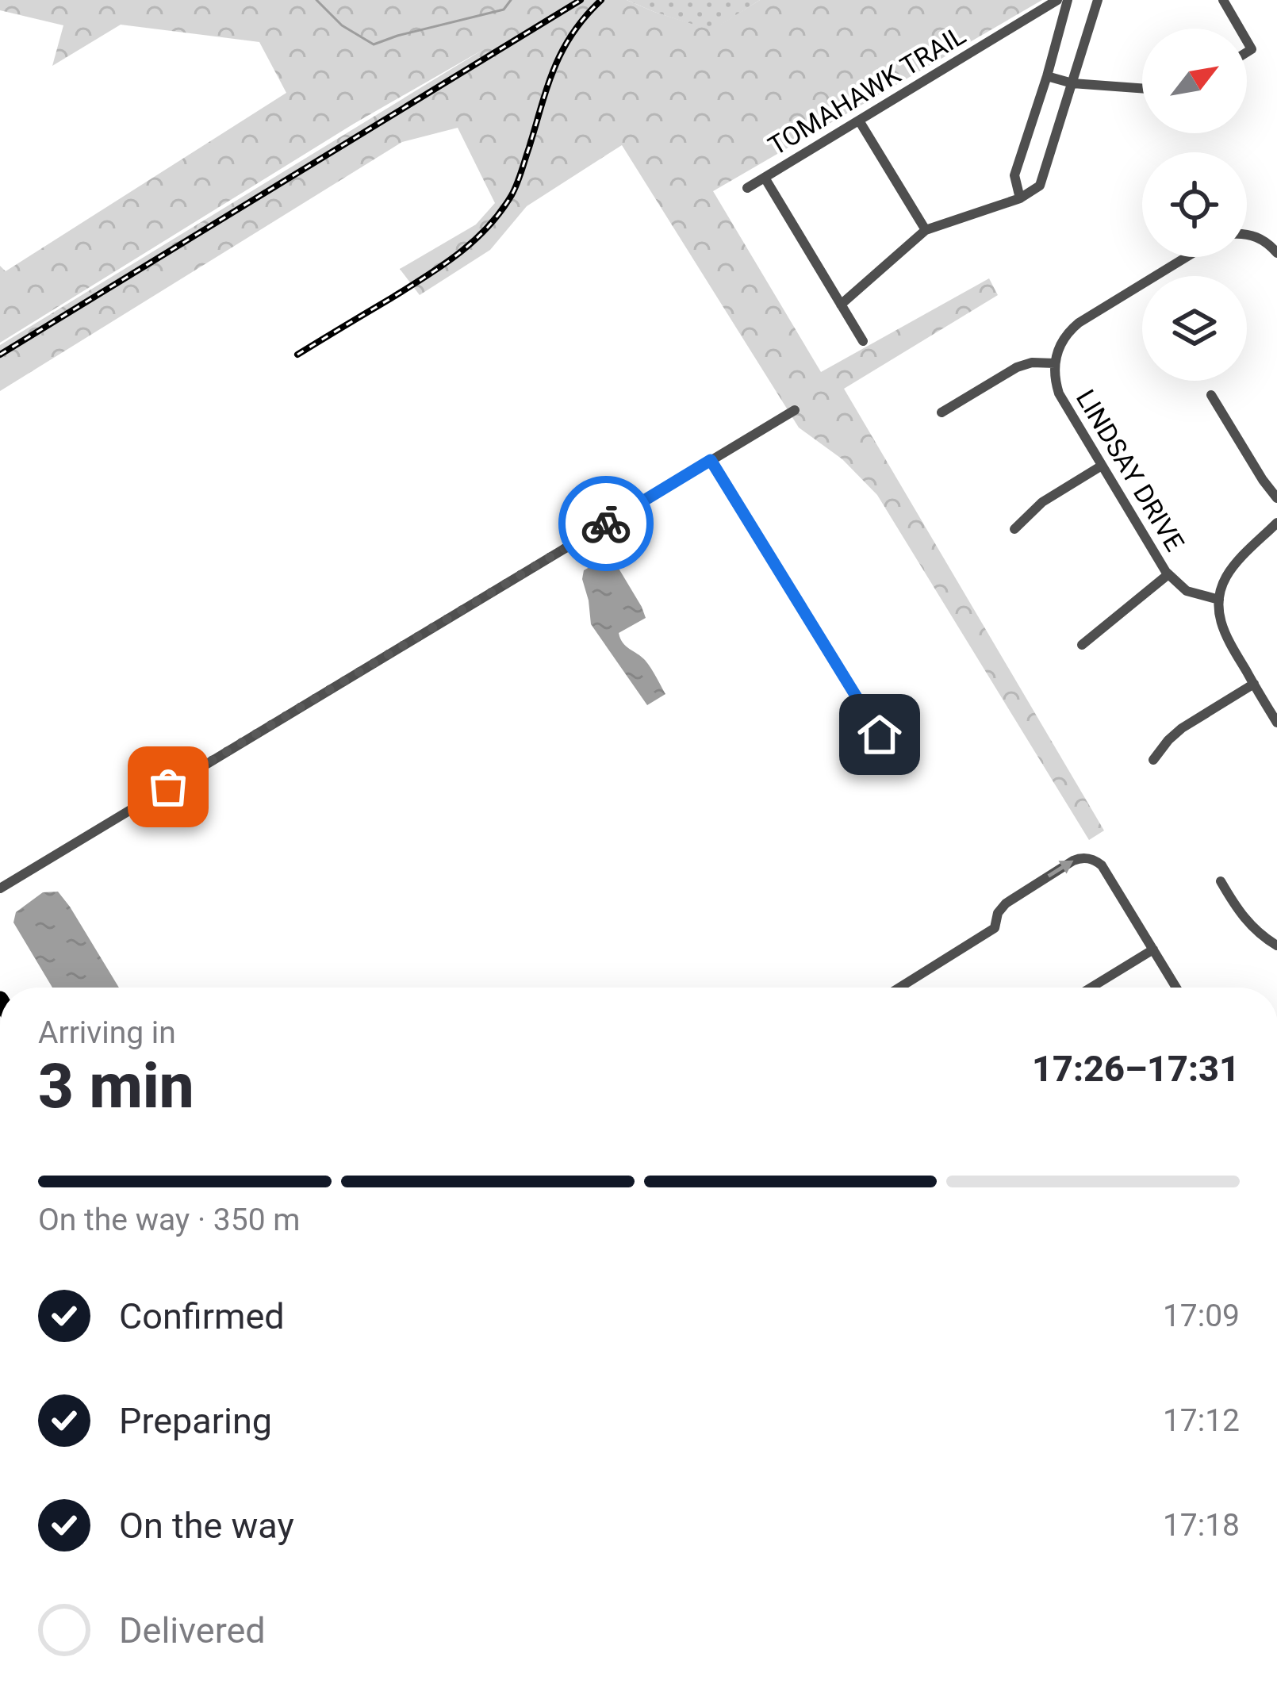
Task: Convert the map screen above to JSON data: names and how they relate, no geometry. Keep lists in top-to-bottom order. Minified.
{"streets":{"street":["TOMAHAWK TRAIL","LINDSAY DRIVE"]},"north":"top right","page":{"heading":["3 min","Arriving in","17:26–17:31"],"bar":"On the way · 350 m","list":[["Confirmed","17:09"],["Preparing","17:12"],["On the way","17:18"],"Delivered"]}}
